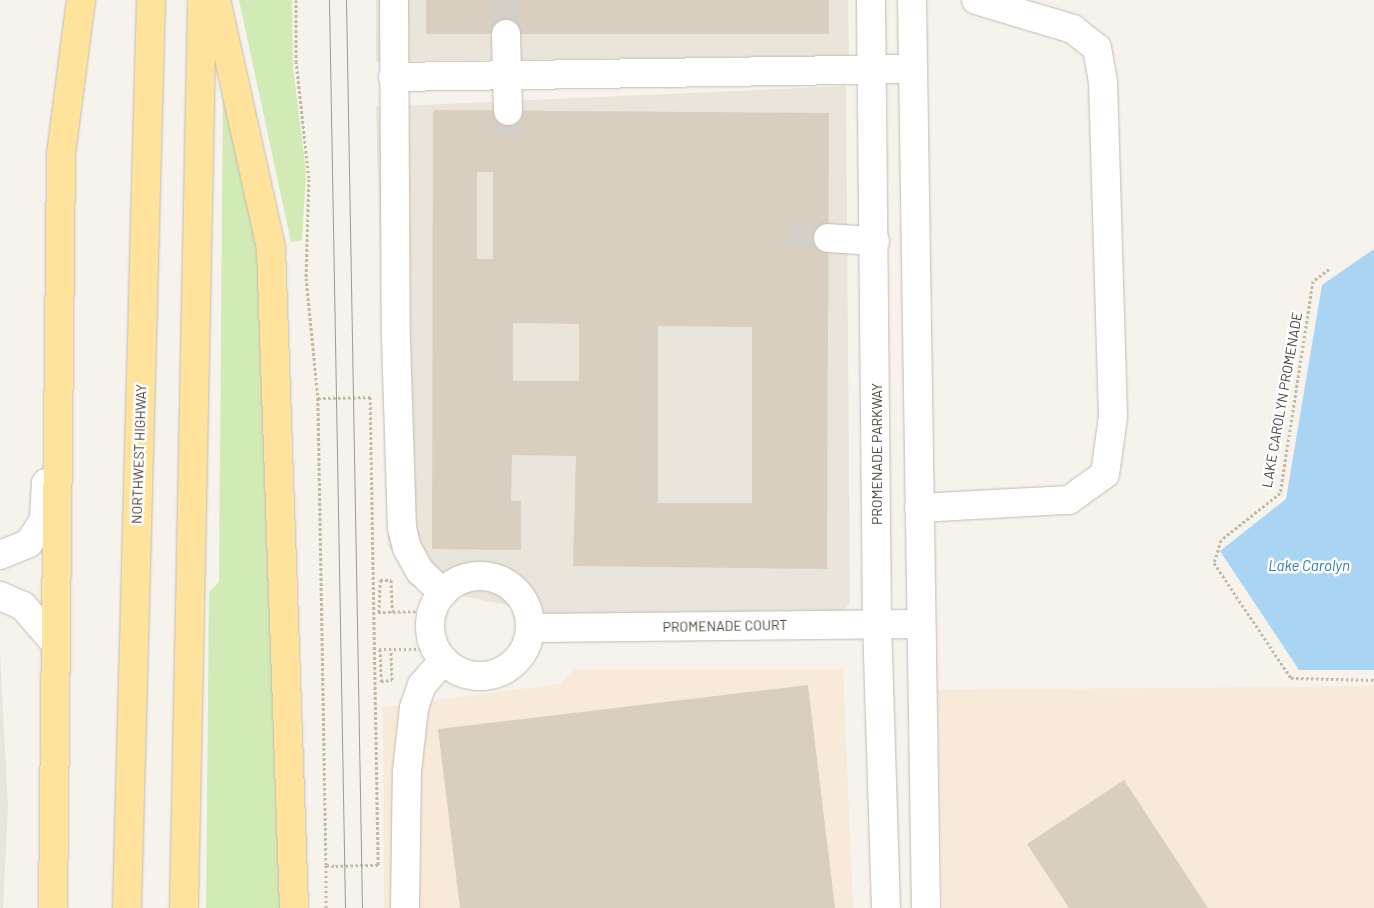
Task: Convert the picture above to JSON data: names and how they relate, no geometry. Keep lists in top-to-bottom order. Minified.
{"streets":{"main road":["NORTHWEST HIGHWAY"],"street":["PROMENADE PARKWAY","PROMENADE COURT"],"path":["LAKE CAROLYN PROMENADE"]},"crossings":[["PROMENADE PARKWAY","PROMENADE COURT"]],"water":["Lake Carolyn"]}
